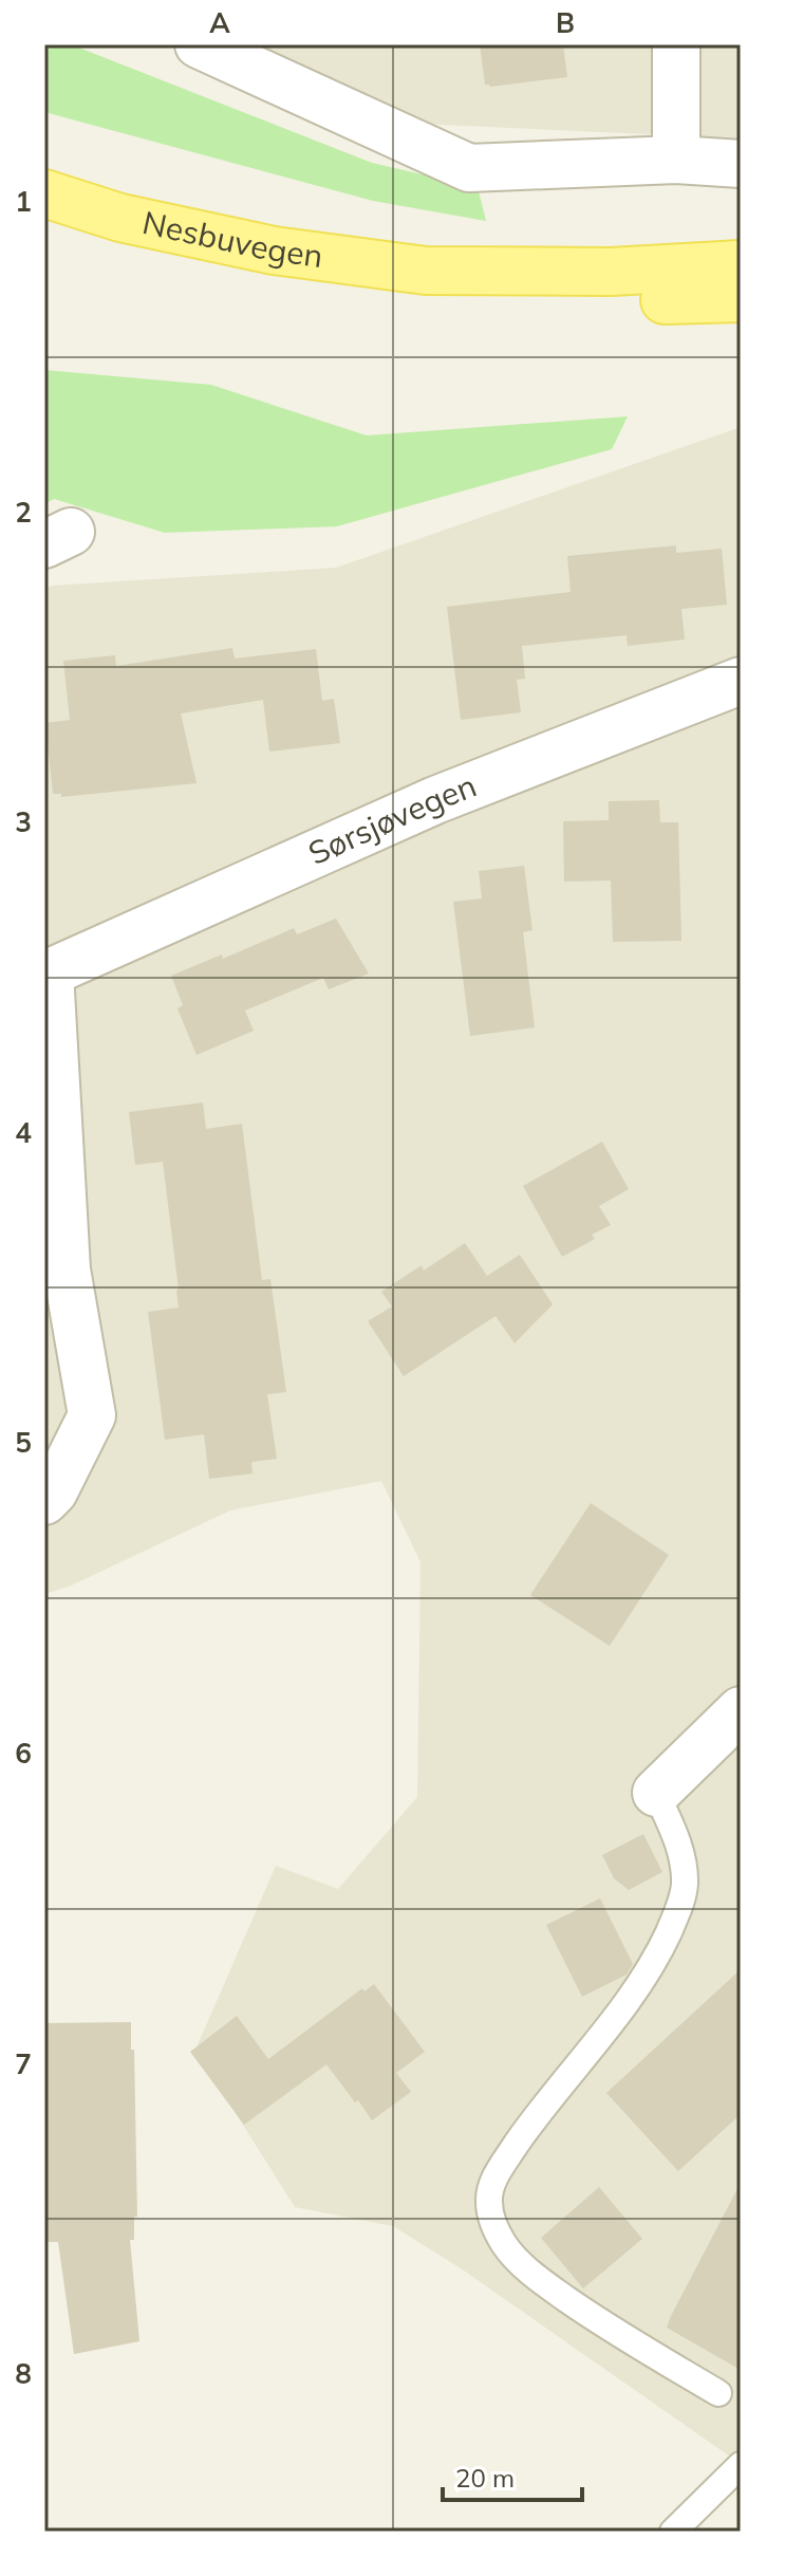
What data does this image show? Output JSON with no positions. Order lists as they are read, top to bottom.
{
  "streets": {
    "main road": ["Nesbuvegen"],
    "street": ["Sørsjøvegen"]
  },
  "scale_bar": "20 m",
  "grid": {
    "columns": ["A", "B"],
    "rows": [
      "1",
      "2",
      "3",
      "4",
      "5",
      "6",
      "7",
      "8"
    ]
  }
}
